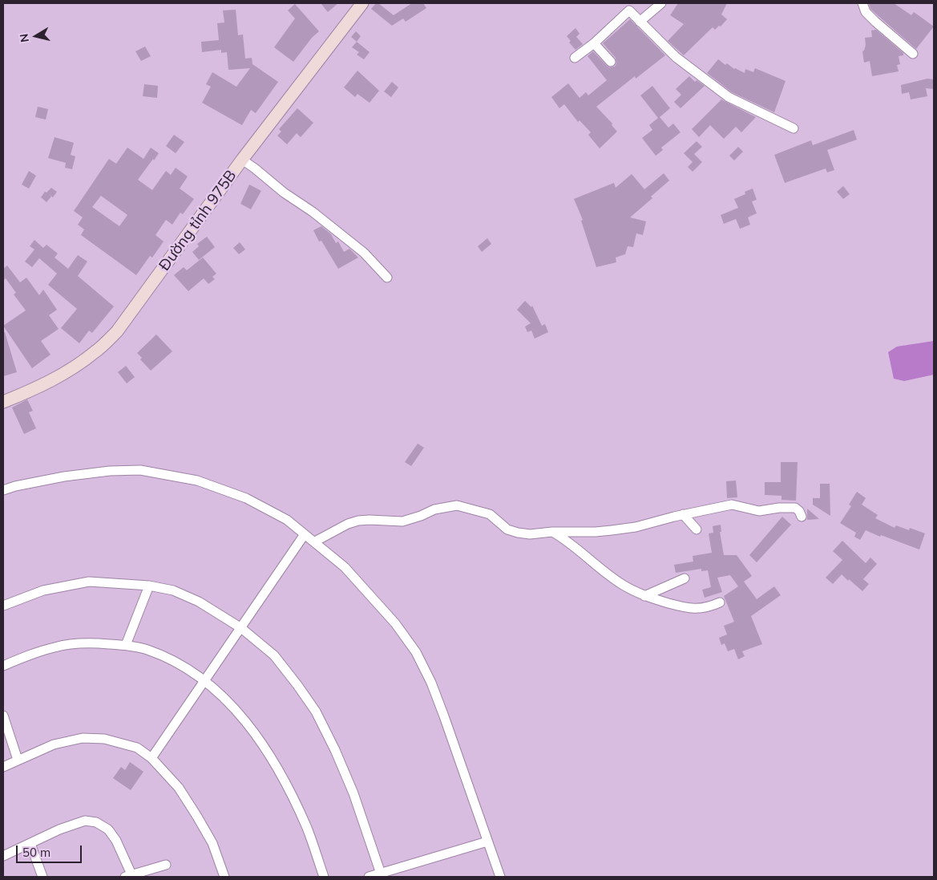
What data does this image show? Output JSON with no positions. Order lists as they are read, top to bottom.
{
  "streets": {
    "main road": ["Đường tỉnh 975B"]
  },
  "scale_bar": "50 m",
  "north": "left"
}
